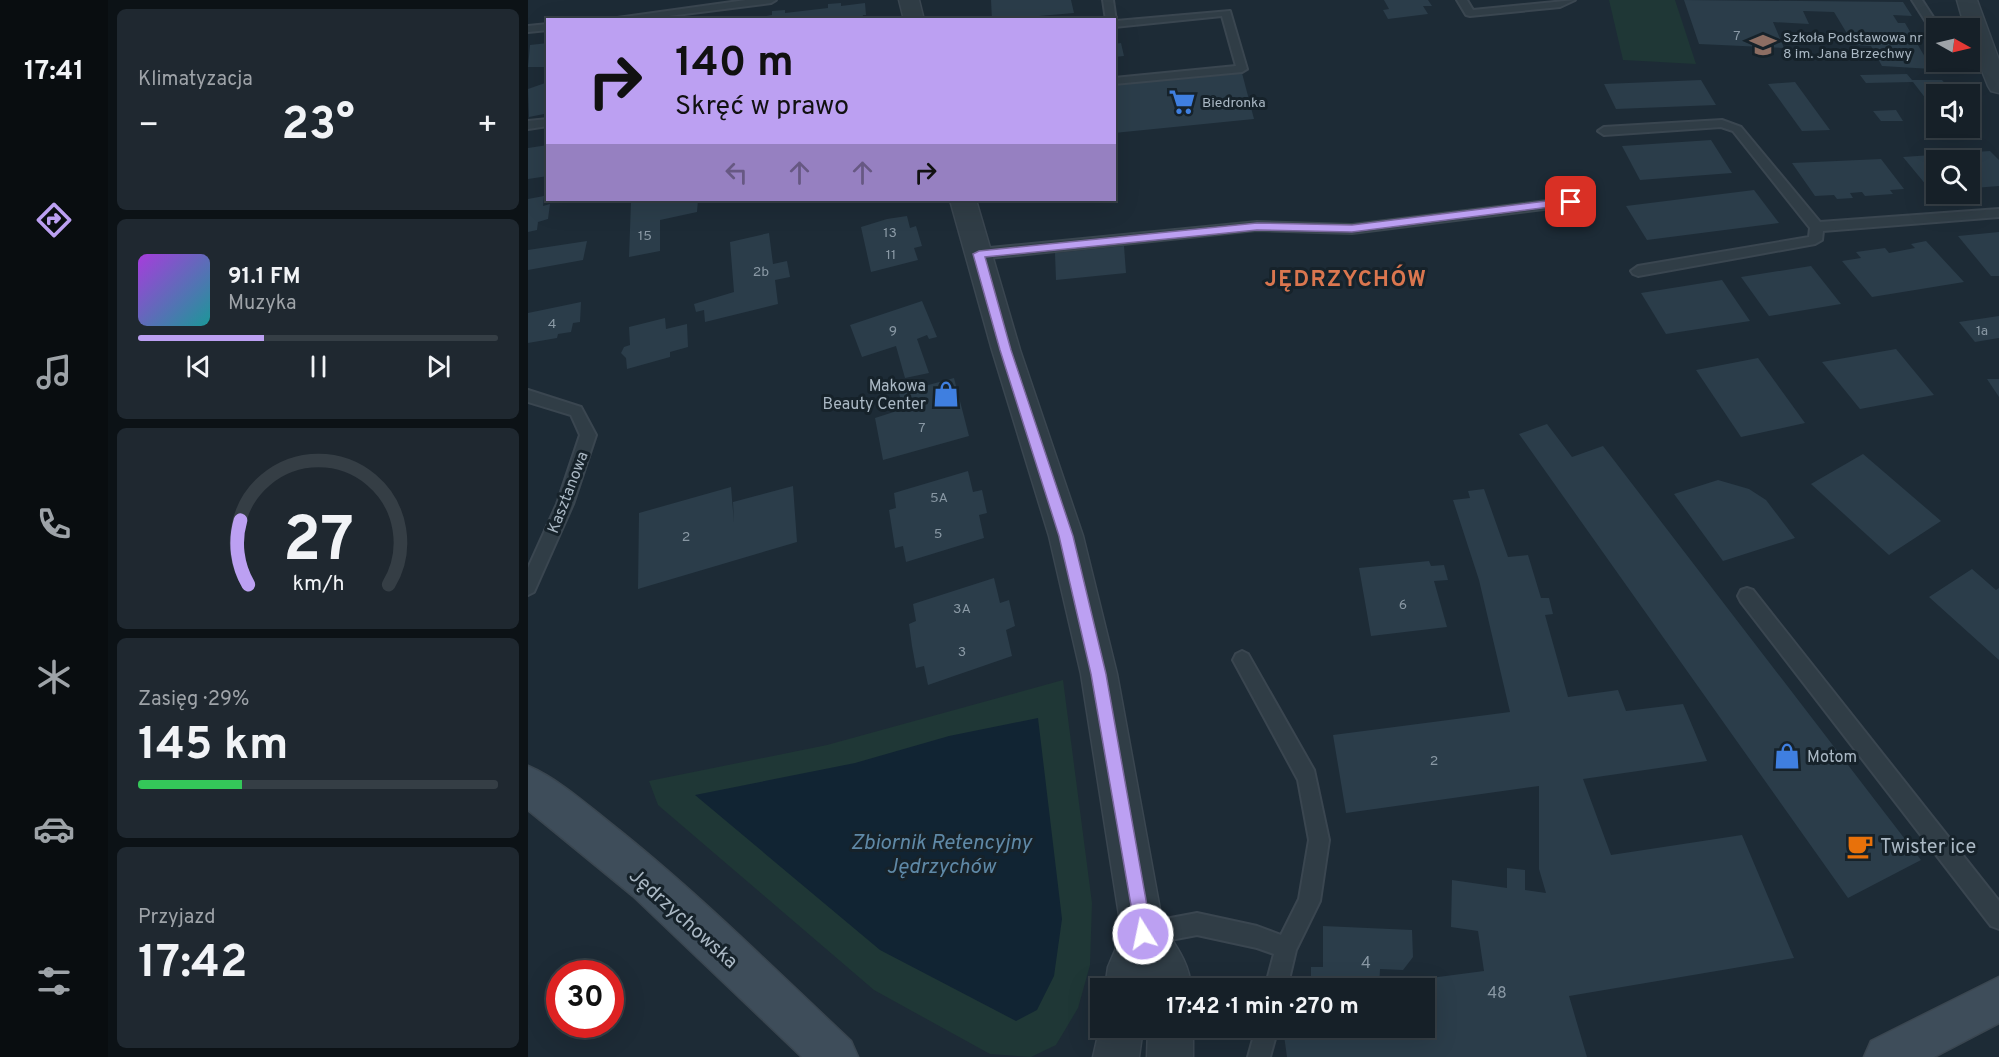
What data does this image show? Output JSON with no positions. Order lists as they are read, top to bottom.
{
  "streets": {
    "main road": ["Jędrzychowska"],
    "lane": ["Kasztanowa"]
  },
  "districts": ["JĘDRZYCHÓW"],
  "water": ["Zbiornik Retencyjny Jędrzychów"],
  "places": {
    "school or university": ["Szkoła Podstawowa nr 8 im. Jana Brzechwy"],
    "supermarket": ["Biedronka"],
    "shop": ["Makowa Beauty Center", "Motom"],
    "cafe": ["Twister ice"]
  },
  "house_numbers": [
    "7",
    "13",
    "15",
    "11",
    "2b",
    "4",
    "9",
    "1a",
    "7",
    "5A",
    "5",
    "2",
    "6",
    "3A",
    "3",
    "2",
    "4",
    "48"
  ],
  "north": "right",
  "page": {
    "tabs": "17:41",
    "tile": [
      "Klimatyzacja",
      ["Zasięg · 29%", "145 km"],
      ["Przyjazd", "17:42"]
    ],
    "turn": ["140 m", "Skręć w prawo"],
    "heat": ["−", "23°", "+"],
    "song": ["91.1 FM", "Muzyka"],
    "limit": "30",
    "trip": "17:42 · 1 min · 270 m",
    "gauge": ["27", "km/h"]
  }
}
